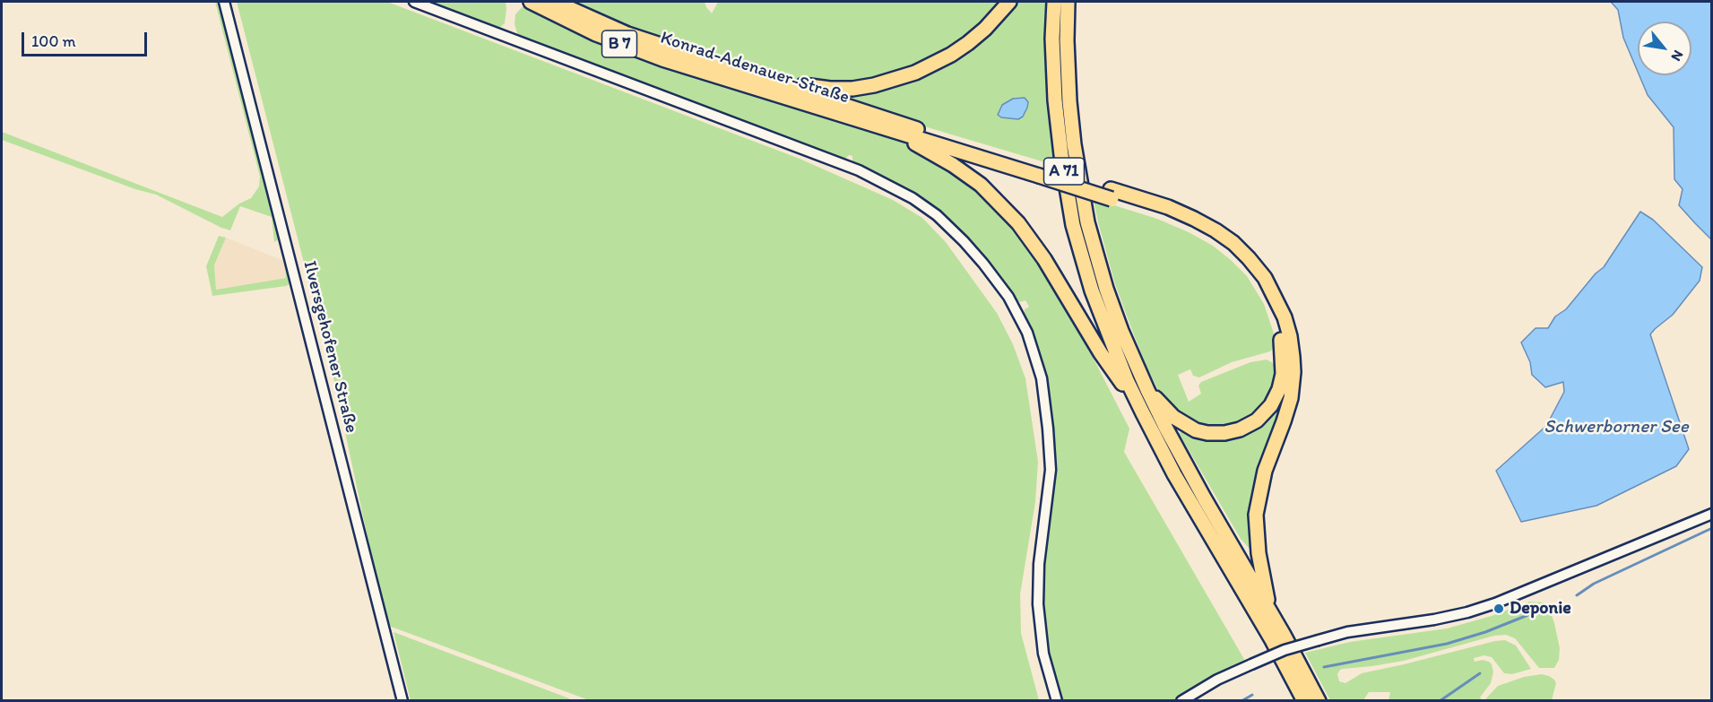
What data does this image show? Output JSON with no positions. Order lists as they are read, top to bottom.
{
  "streets": {
    "highway": ["B 7", "Konrad-Adenauer-Straße", "A 71"],
    "street": ["Ilversgehofener Straße"]
  },
  "water": ["Schwerborner See"],
  "places": ["Deponie"],
  "scale_bar": "100 m",
  "north": "bottom right"
}
